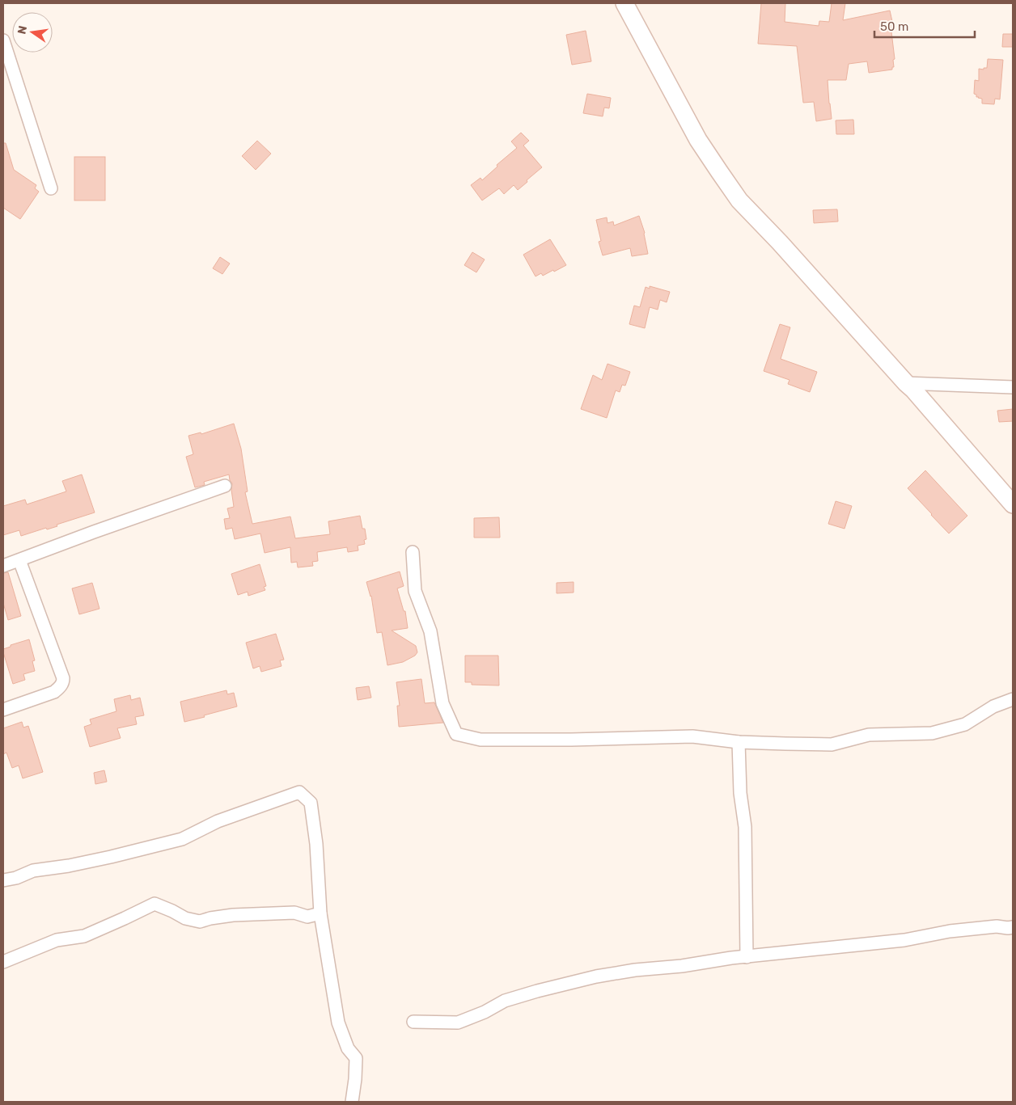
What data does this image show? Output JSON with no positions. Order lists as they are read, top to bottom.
{
  "scale_bar": "50 m",
  "north": "left"
}
